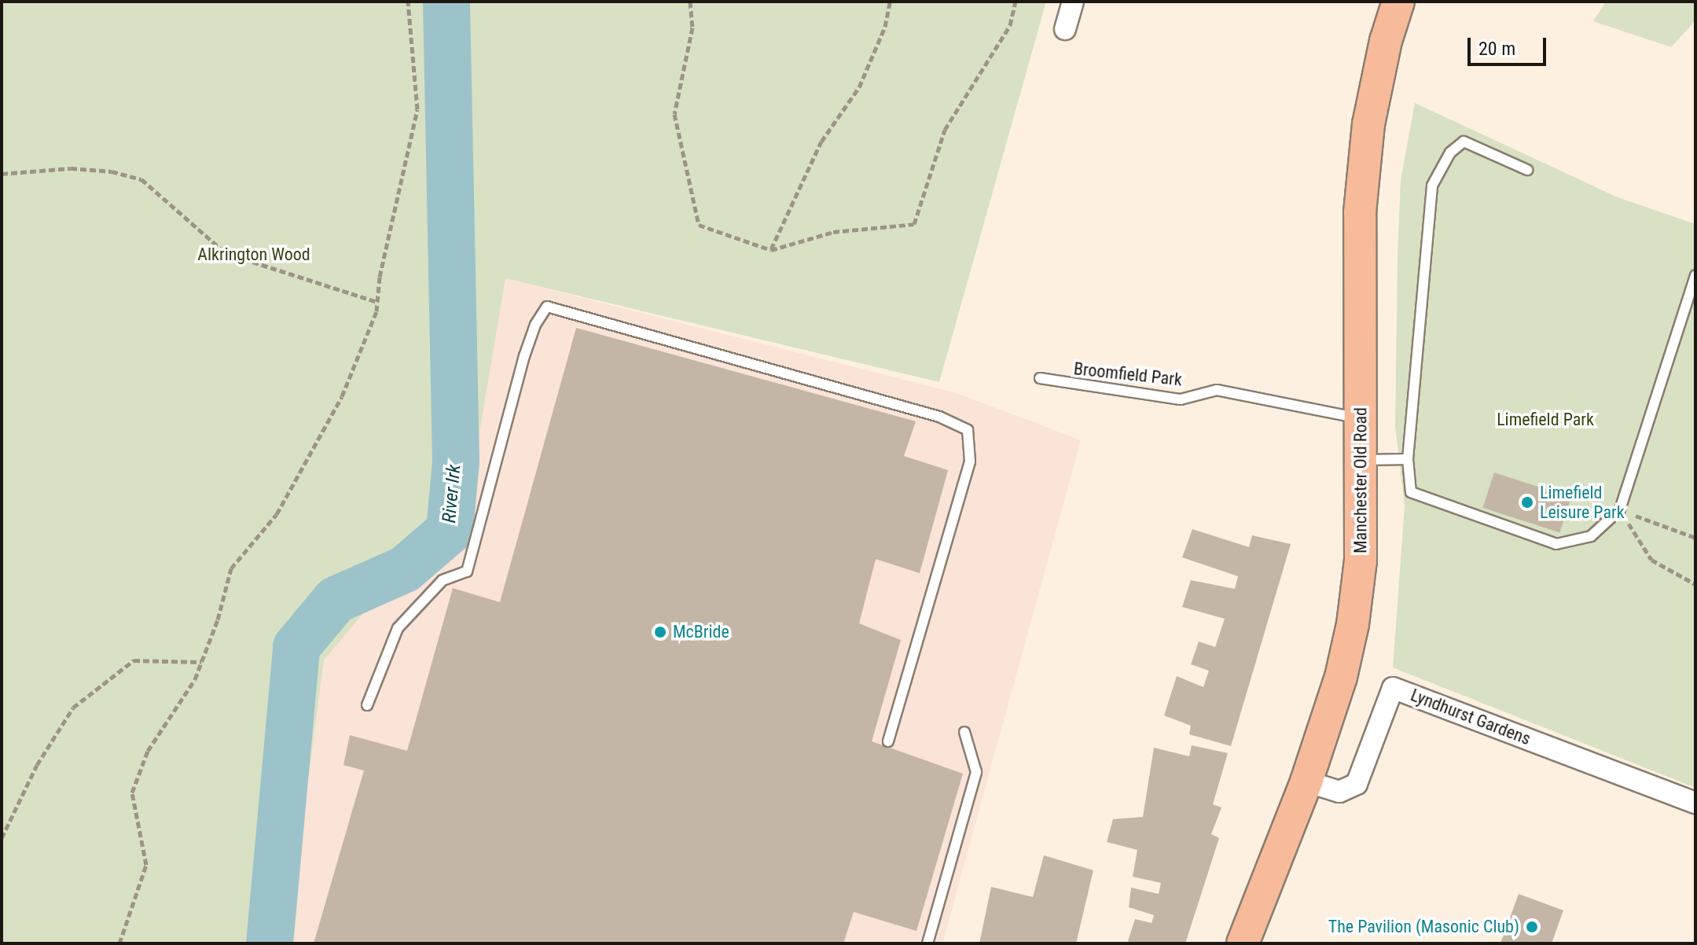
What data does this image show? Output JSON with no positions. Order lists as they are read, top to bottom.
{
  "streets": {
    "main road": ["Manchester Old Road"],
    "street": ["Lyndhurst Gardens"],
    "lane": ["Broomfield Park"]
  },
  "crossings": [
    ["Broomfield Park", "Manchester Old Road"],
    ["Manchester Old Road", "Lyndhurst Gardens"]
  ],
  "water": ["River Irk"],
  "parks": ["Alkrington Wood", "Limefield Park"],
  "places": ["Limefield Leisure Park", "McBride", "The Pavilion (Masonic Club)"],
  "scale_bar": "20 m"
}
